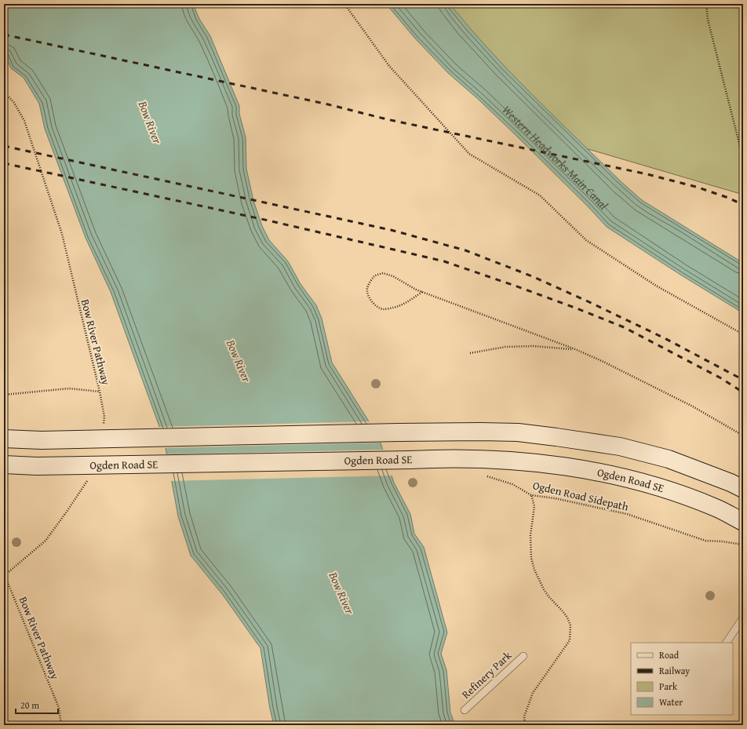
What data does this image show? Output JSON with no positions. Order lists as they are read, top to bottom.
{
  "streets": {
    "street": ["Ogden Road SE"],
    "lane": ["Refinery Park"],
    "path": ["Bow River Pathway", "Ogden Road Sidepath"]
  },
  "water": ["Bow River", "Western Headworks Main Canal"],
  "legend": [
    "Road",
    "Railway",
    "Park",
    "Water"
  ],
  "scale_bar": "20 m"
}
